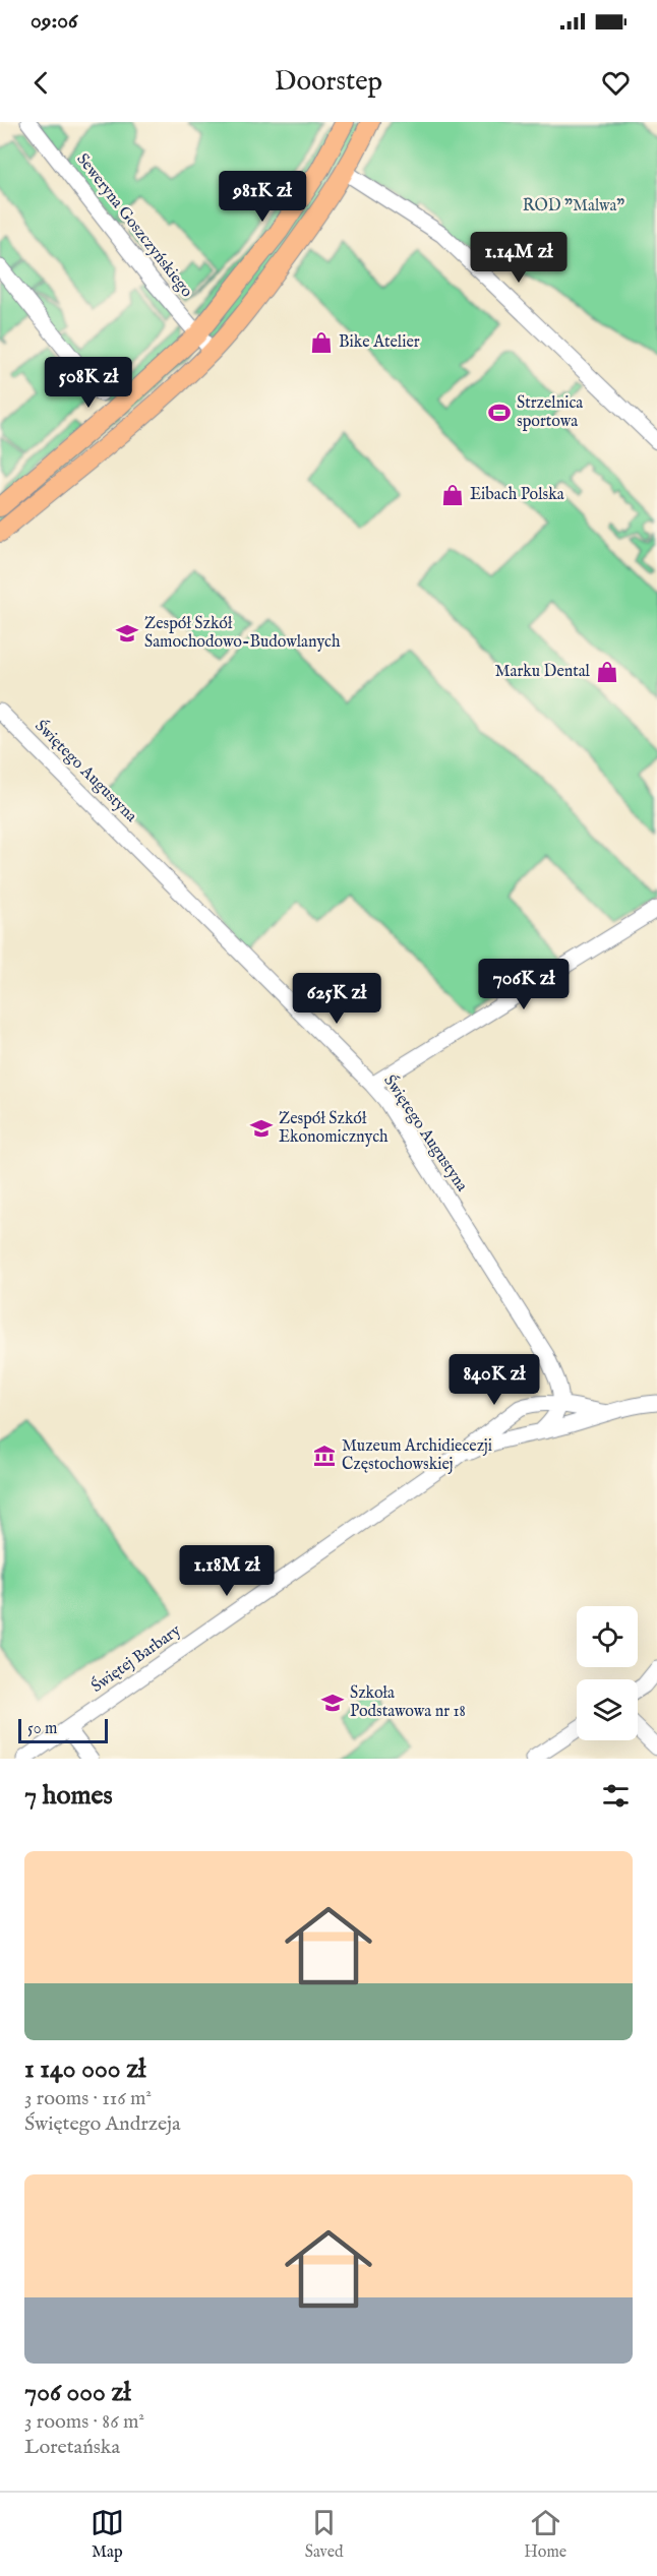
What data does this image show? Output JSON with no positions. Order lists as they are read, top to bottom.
{
  "streets": {
    "street": ["Seweryna Goszczyńskiego", "Świętego Augustyna", "Świętej Barbary"]
  },
  "crossings": [
    ["Świętego Augustyna", "Świętej Barbary"]
  ],
  "parks": ["ROD \"Malwa\""],
  "places": {
    "shop": ["Bike Atelier", "Eibach Polska", "Marku Dental"],
    "sports": ["Strzelnica sportowa"],
    "school or university": ["Zespół Szkół Samochodowo-Budowlanych", "Zespół Szkół Ekonomicznych", "Szkoła Podstawowa nr 18"],
    "museum": ["Muzeum Archidiecezji Częstochowskiej"]
  },
  "scale_bar": "50 m",
  "page": {
    "status": "09:06",
    "header": "Doorstep",
    "price": [
      "981K zł",
      "1.14M zł",
      "508K zł",
      "706K zł",
      "625K zł",
      "840K zł",
      "1.18M zł"
    ],
    "scale": "50 m",
    "heading": "7 homes",
    "list": [
      {
        "name": "1 140 000 zł",
        "note": "3 rooms · 116 m² · Świętego Andrzeja"
      },
      {
        "name": "706 000 zł",
        "note": "3 rooms · 86 m² · Loretańska"
      }
    ],
    "tabs": ["Map", "Saved", "Home"]
  }
}
